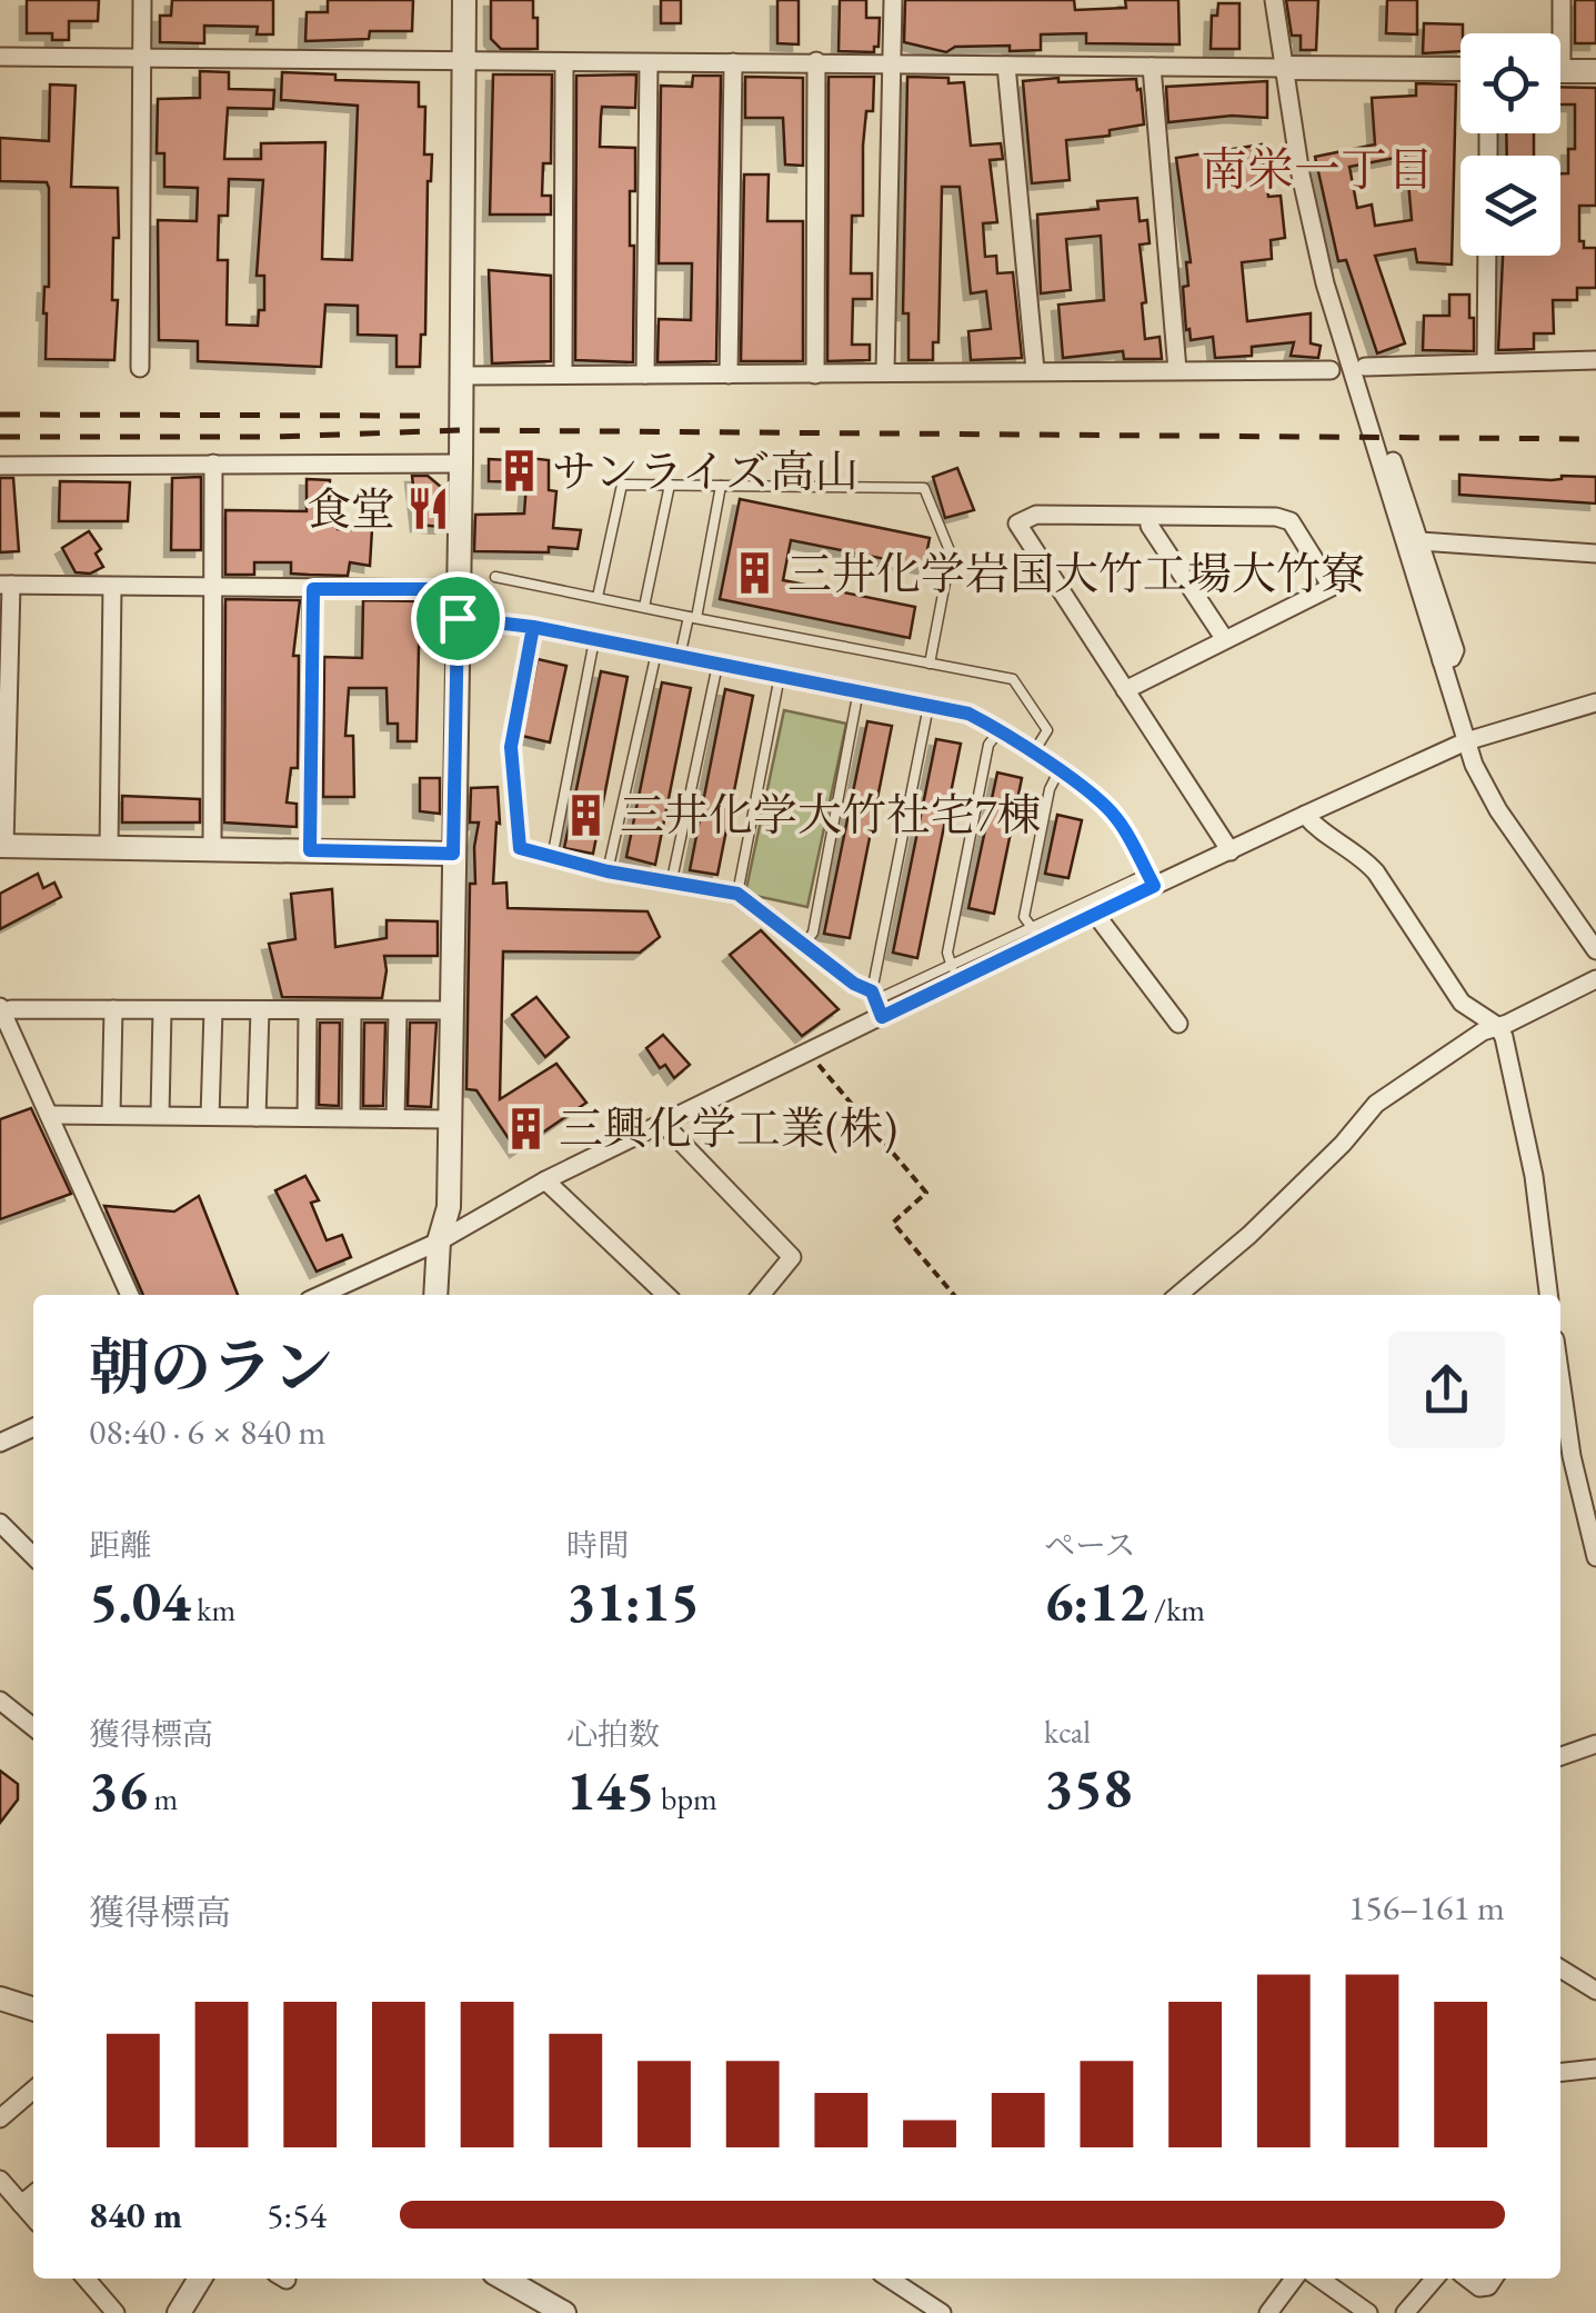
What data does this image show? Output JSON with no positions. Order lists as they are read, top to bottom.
{
  "districts": ["南栄一丁目"],
  "places": {
    "building": [
      "サンライズ高山",
      "三井化学岩国大竹工場大竹寮",
      "三井化学大竹社宅7棟",
      "三興化学工業(株)"
    ],
    "restaurant": ["食堂"]
  },
  "page": {
    "heading": ["朝のラン", "08:40 · 6 × 840 m"],
    "stats": [
      ["距離", "5.04 km"],
      ["時間", "31:15"],
      ["ペース", "6:12 /km"],
      ["獲得標高", "36 m"],
      ["心拍数", "145 bpm"],
      ["kcal", "358"]
    ],
    "chart": ["獲得標高", "156–161 m"],
    "list": [
      {
        "name": "840 m",
        "note": "5:54"
      }
    ]
  }
}
